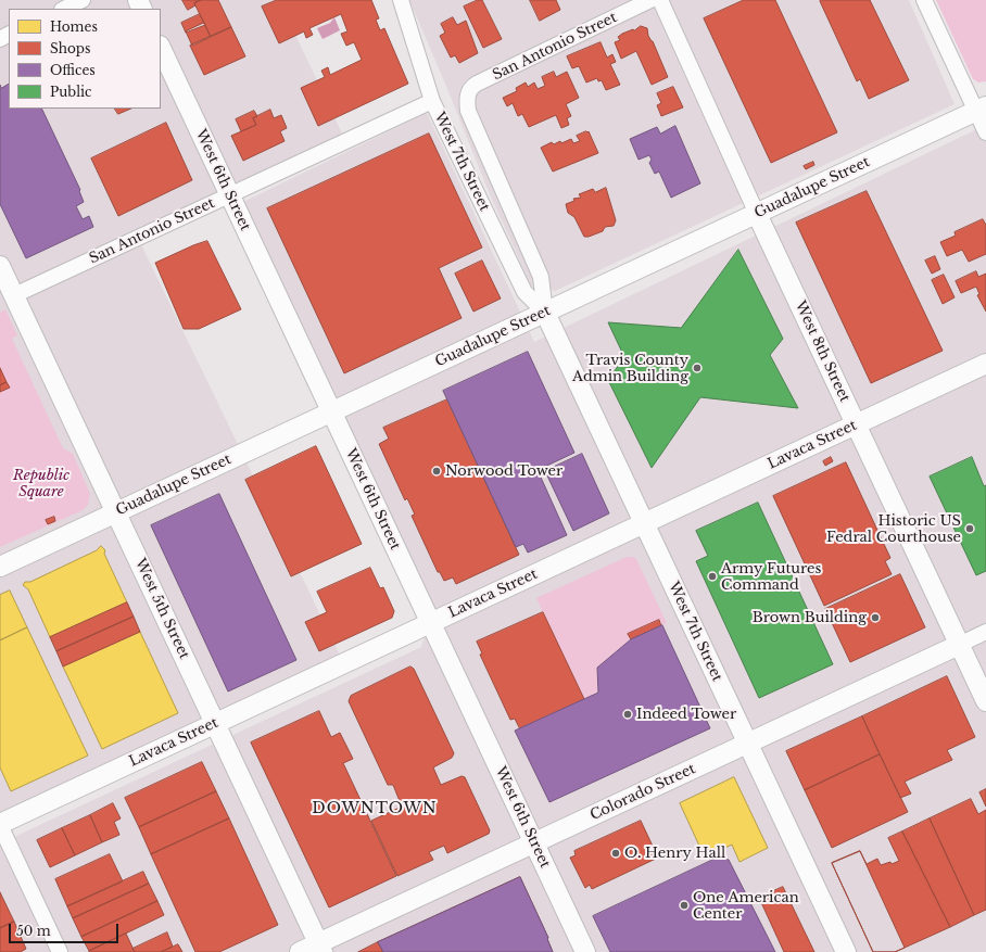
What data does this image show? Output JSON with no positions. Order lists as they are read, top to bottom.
{
  "streets": {
    "main road": [
      "West 7th Street",
      "West 6th Street",
      "Guadalupe Street",
      "West 8th Street",
      "Lavaca Street",
      "West 5th Street",
      "Colorado Street"
    ],
    "street": ["San Antonio Street"]
  },
  "crossings": [
    ["San Antonio Street", "West 7th Street"],
    ["San Antonio Street", "West 6th Street"],
    ["San Antonio Street", "West 5th Street"],
    ["West 7th Street", "Guadalupe Street"],
    ["West 7th Street", "Lavaca Street"],
    ["West 7th Street", "Colorado Street"],
    ["West 6th Street", "Guadalupe Street"],
    ["West 6th Street", "Lavaca Street"],
    ["West 6th Street", "Colorado Street"],
    ["Guadalupe Street", "West 8th Street"],
    ["Guadalupe Street", "West 5th Street"],
    ["West 8th Street", "Lavaca Street"],
    ["West 8th Street", "Colorado Street"],
    ["Lavaca Street", "West 5th Street"],
    ["West 5th Street", "Colorado Street"]
  ],
  "districts": ["DOWNTOWN"],
  "parks": ["Republic Square"],
  "places": [
    "Travis County Admin Building",
    "Norwood Tower",
    "Historic US Fedral Courthouse",
    "Army Futures Command",
    "Brown Building",
    "Indeed Tower",
    "O. Henry Hall",
    "One American Center"
  ],
  "legend": [
    "Homes",
    "Shops",
    "Offices",
    "Public"
  ],
  "scale_bar": "50 m"
}
